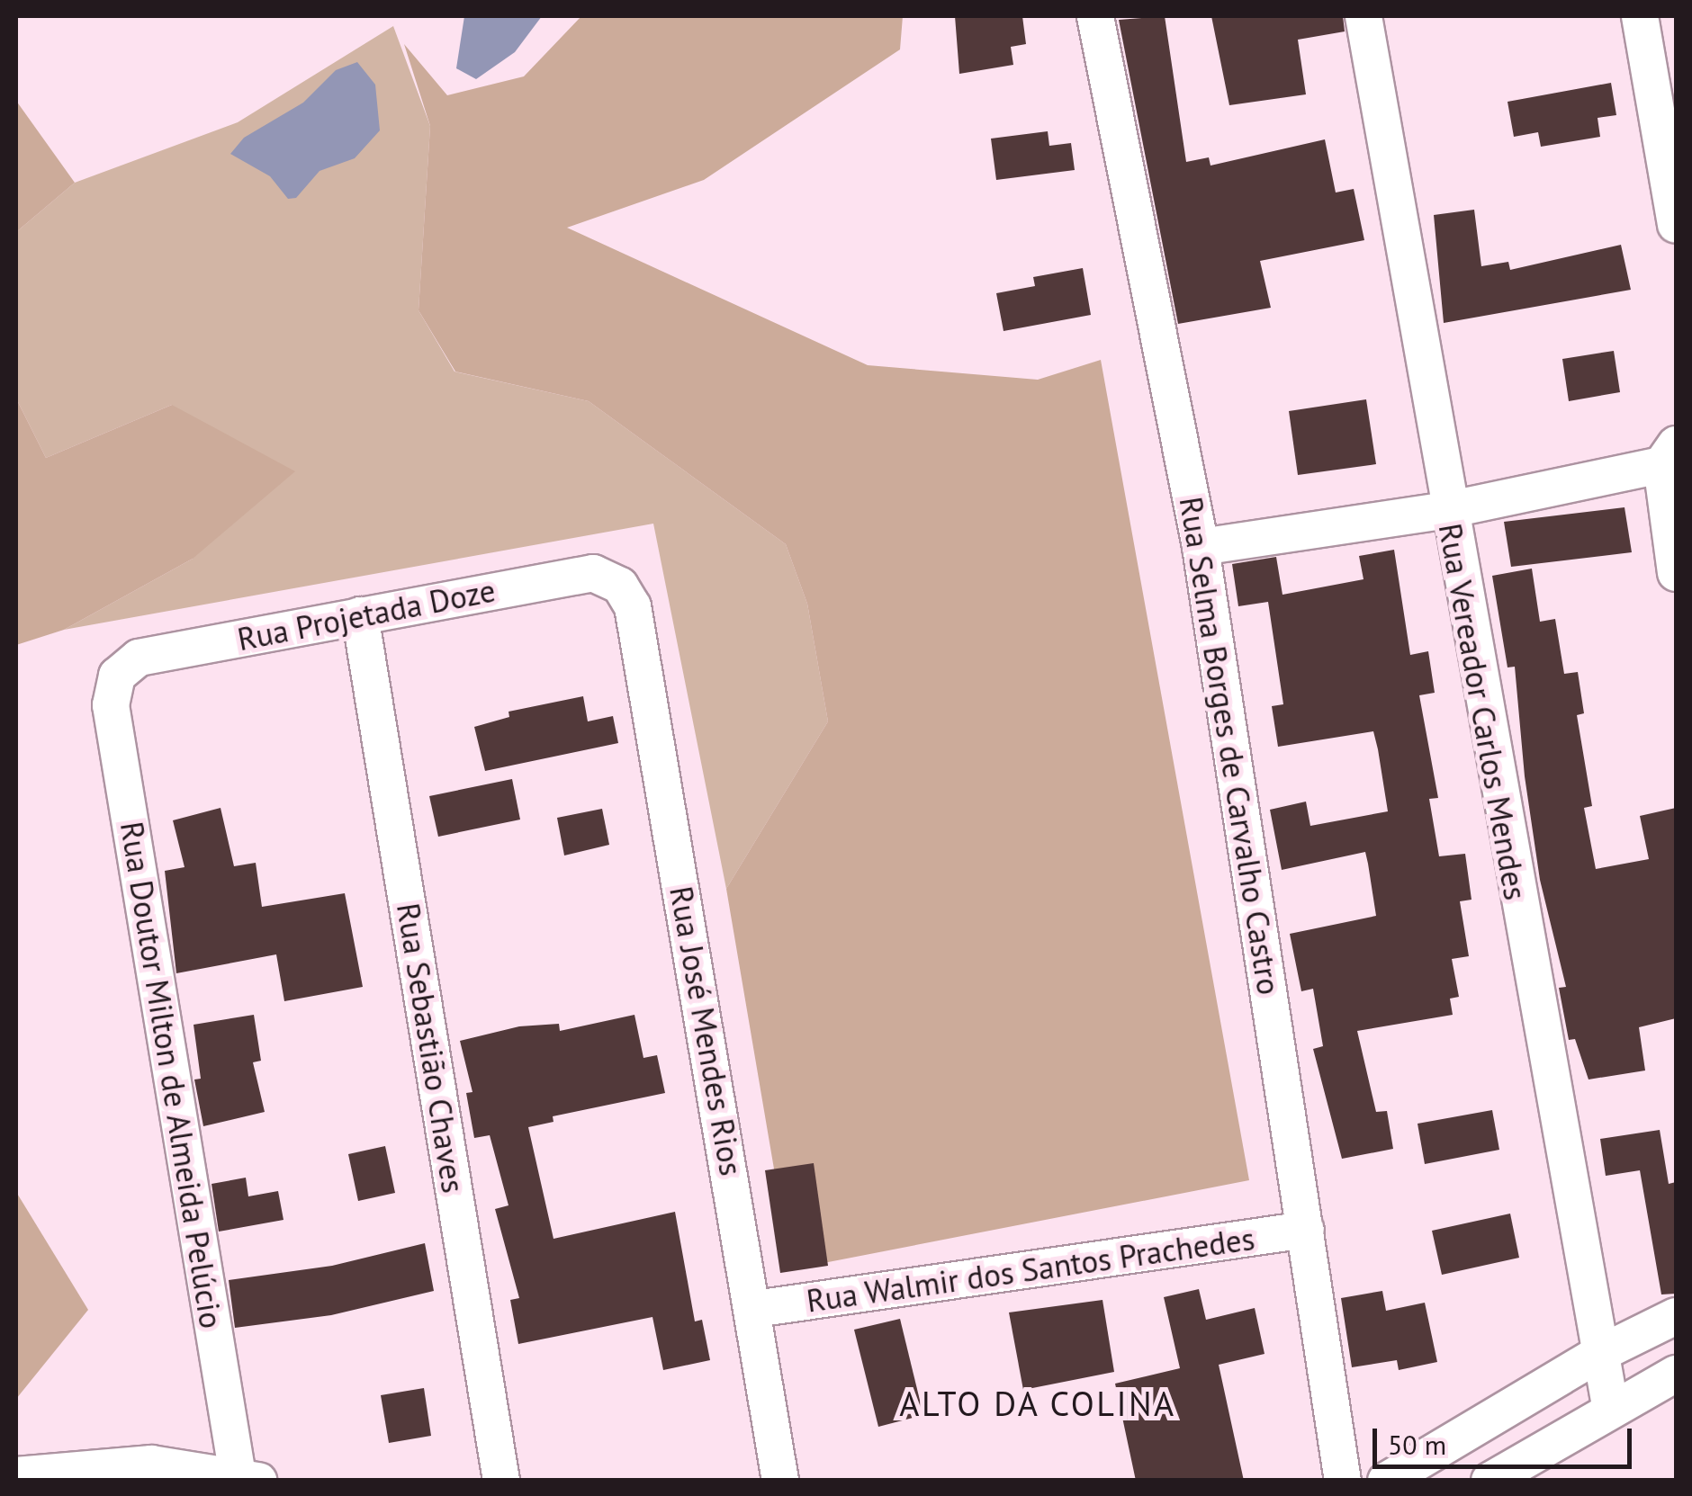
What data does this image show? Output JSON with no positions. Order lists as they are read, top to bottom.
{
  "streets": {
    "street": [
      "Rua Projetada Doze",
      "Rua Vereador Carlos Mendes",
      "Rua Selma Borges de Carvalho Castro",
      "Rua José Mendes Rios",
      "Rua Sebastião Chaves",
      "Rua Doutor Milton de Almeida Pelúcio",
      "Rua Walmir dos Santos Prachedes"
    ]
  },
  "crossings": [
    ["Rua Projetada Doze", "Rua José Mendes Rios"],
    ["Rua Projetada Doze", "Rua Sebastião Chaves"],
    ["Rua Projetada Doze", "Rua Doutor Milton de Almeida Pelúcio"],
    ["Rua Selma Borges de Carvalho Castro", "Rua Walmir dos Santos Prachedes"],
    ["Rua José Mendes Rios", "Rua Walmir dos Santos Prachedes"]
  ],
  "districts": ["ALTO DA COLINA"],
  "scale_bar": "50 m"
}
